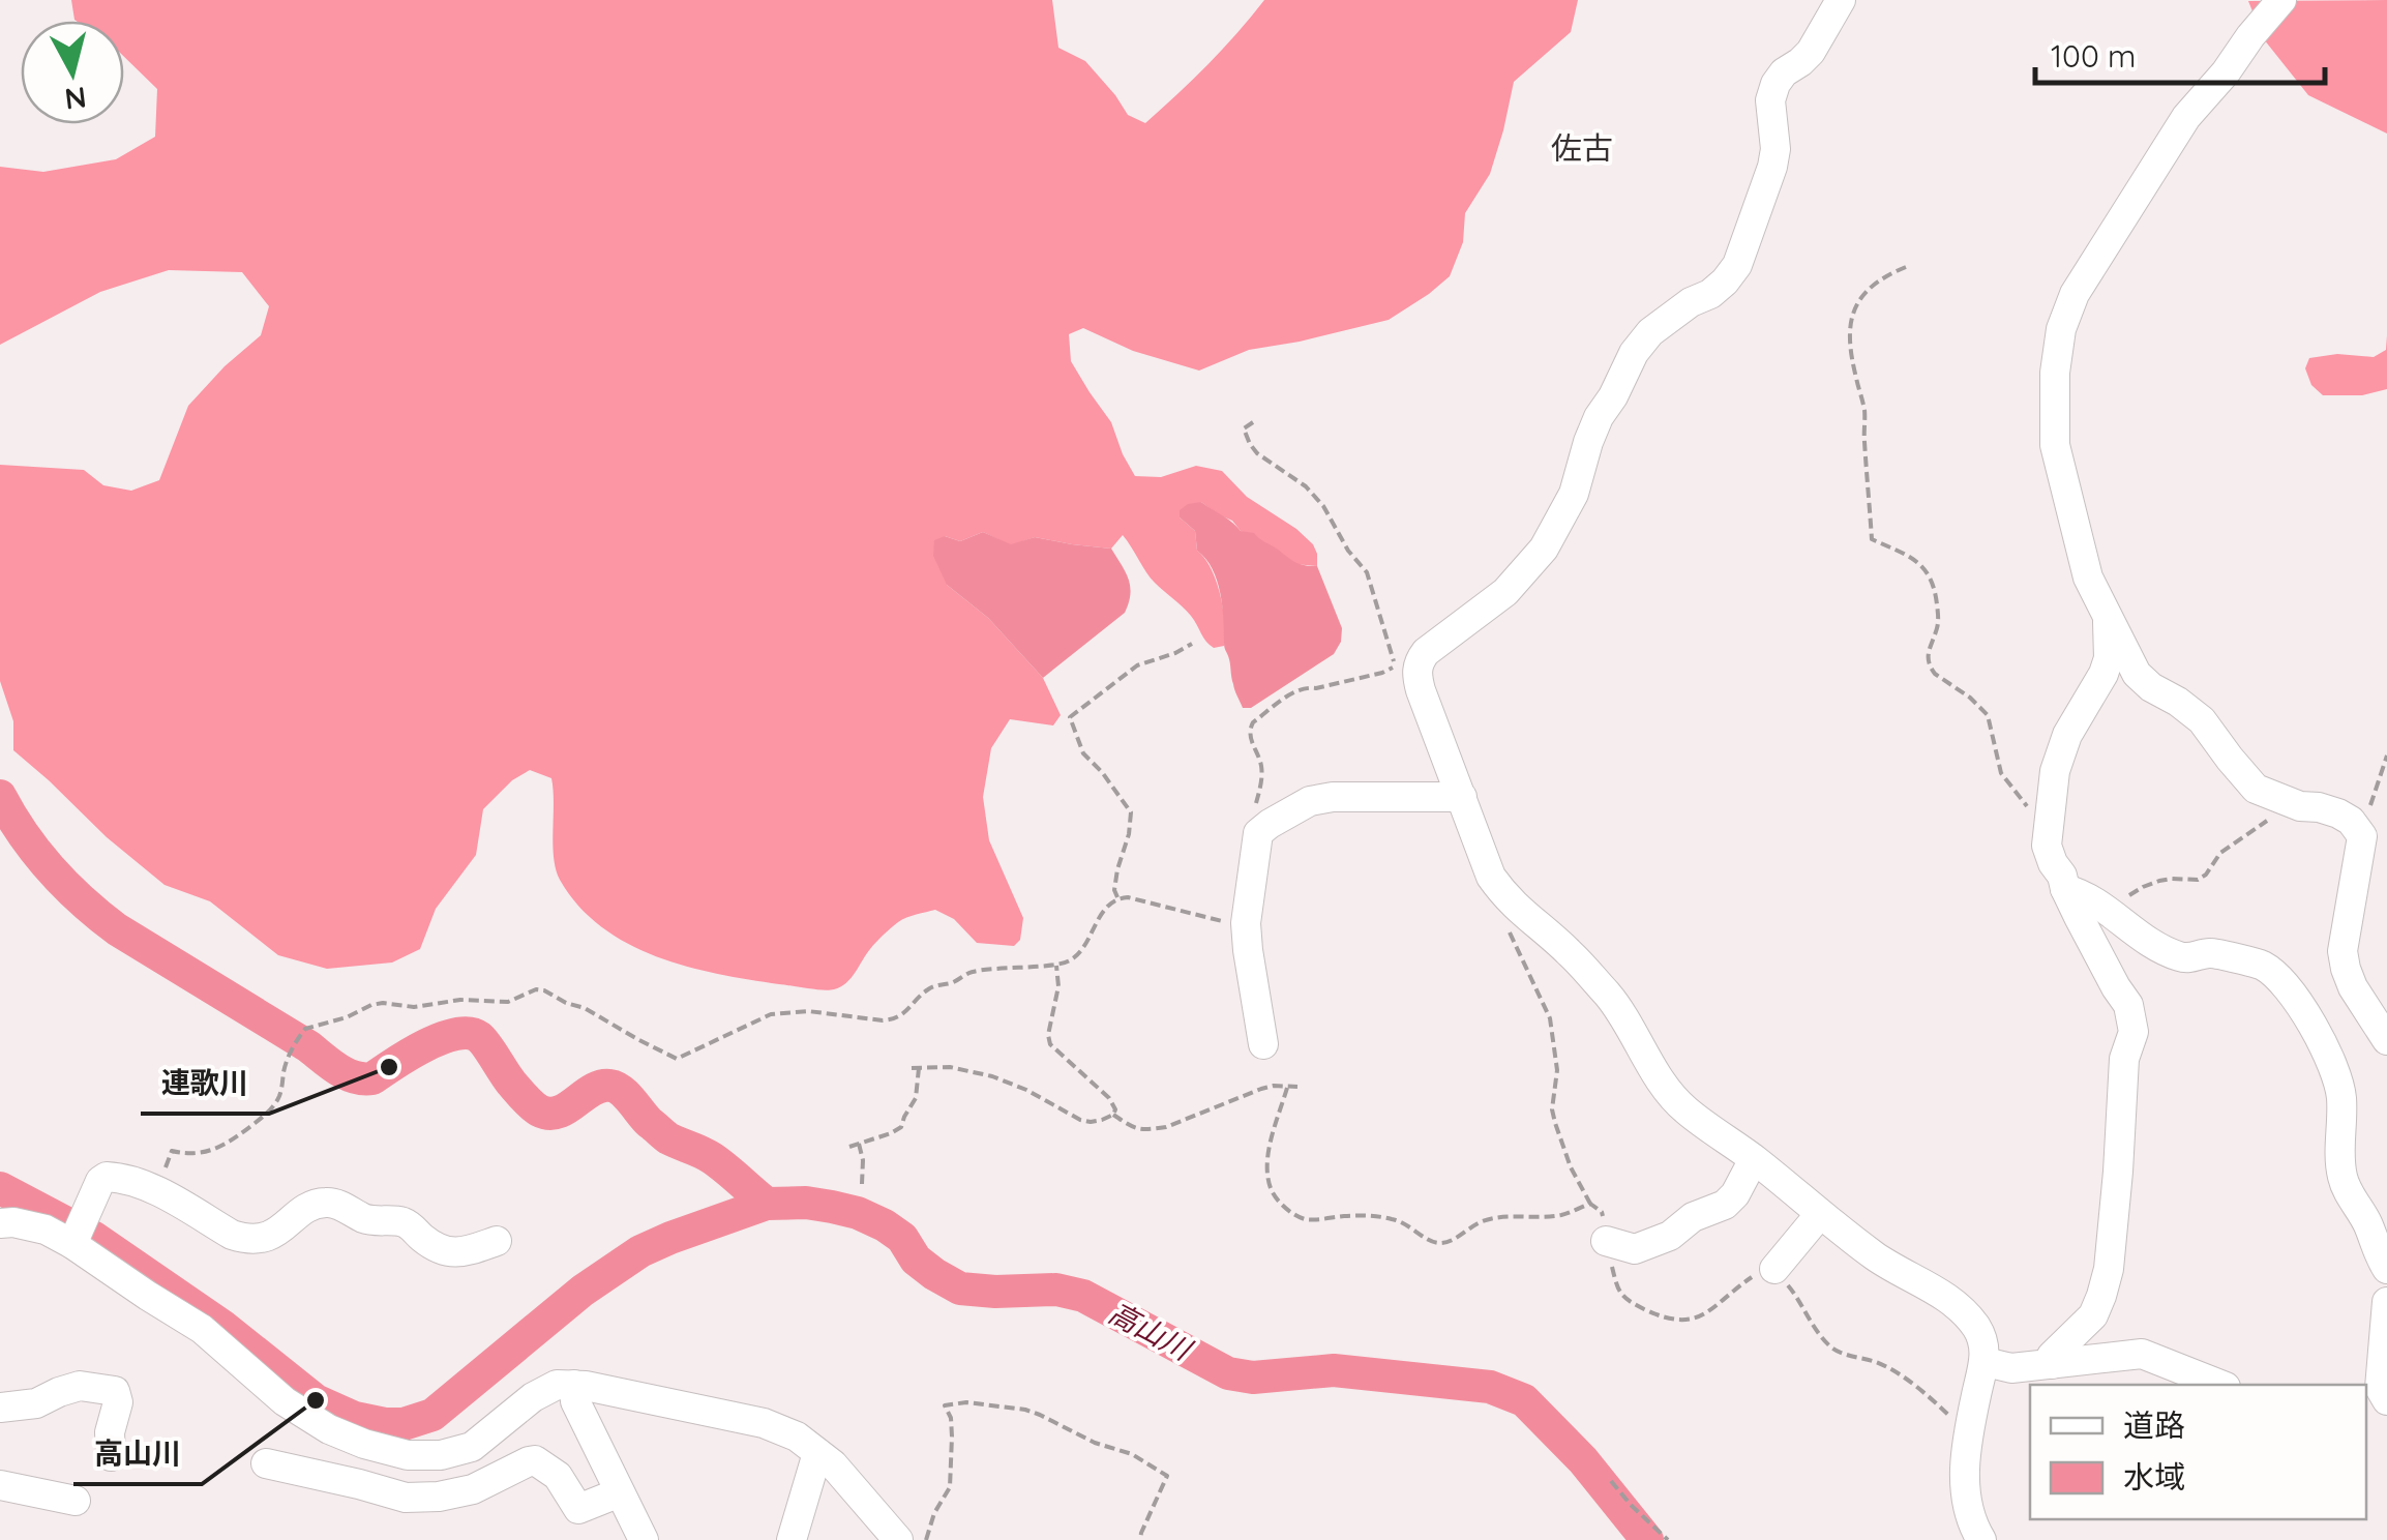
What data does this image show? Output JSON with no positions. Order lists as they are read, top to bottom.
{
  "districts": ["佐古"],
  "water": ["高山川"],
  "places": ["連歌川", "高山川"],
  "legend": ["道路", "水域"],
  "scale_bar": "100 m",
  "north": "bottom"
}
